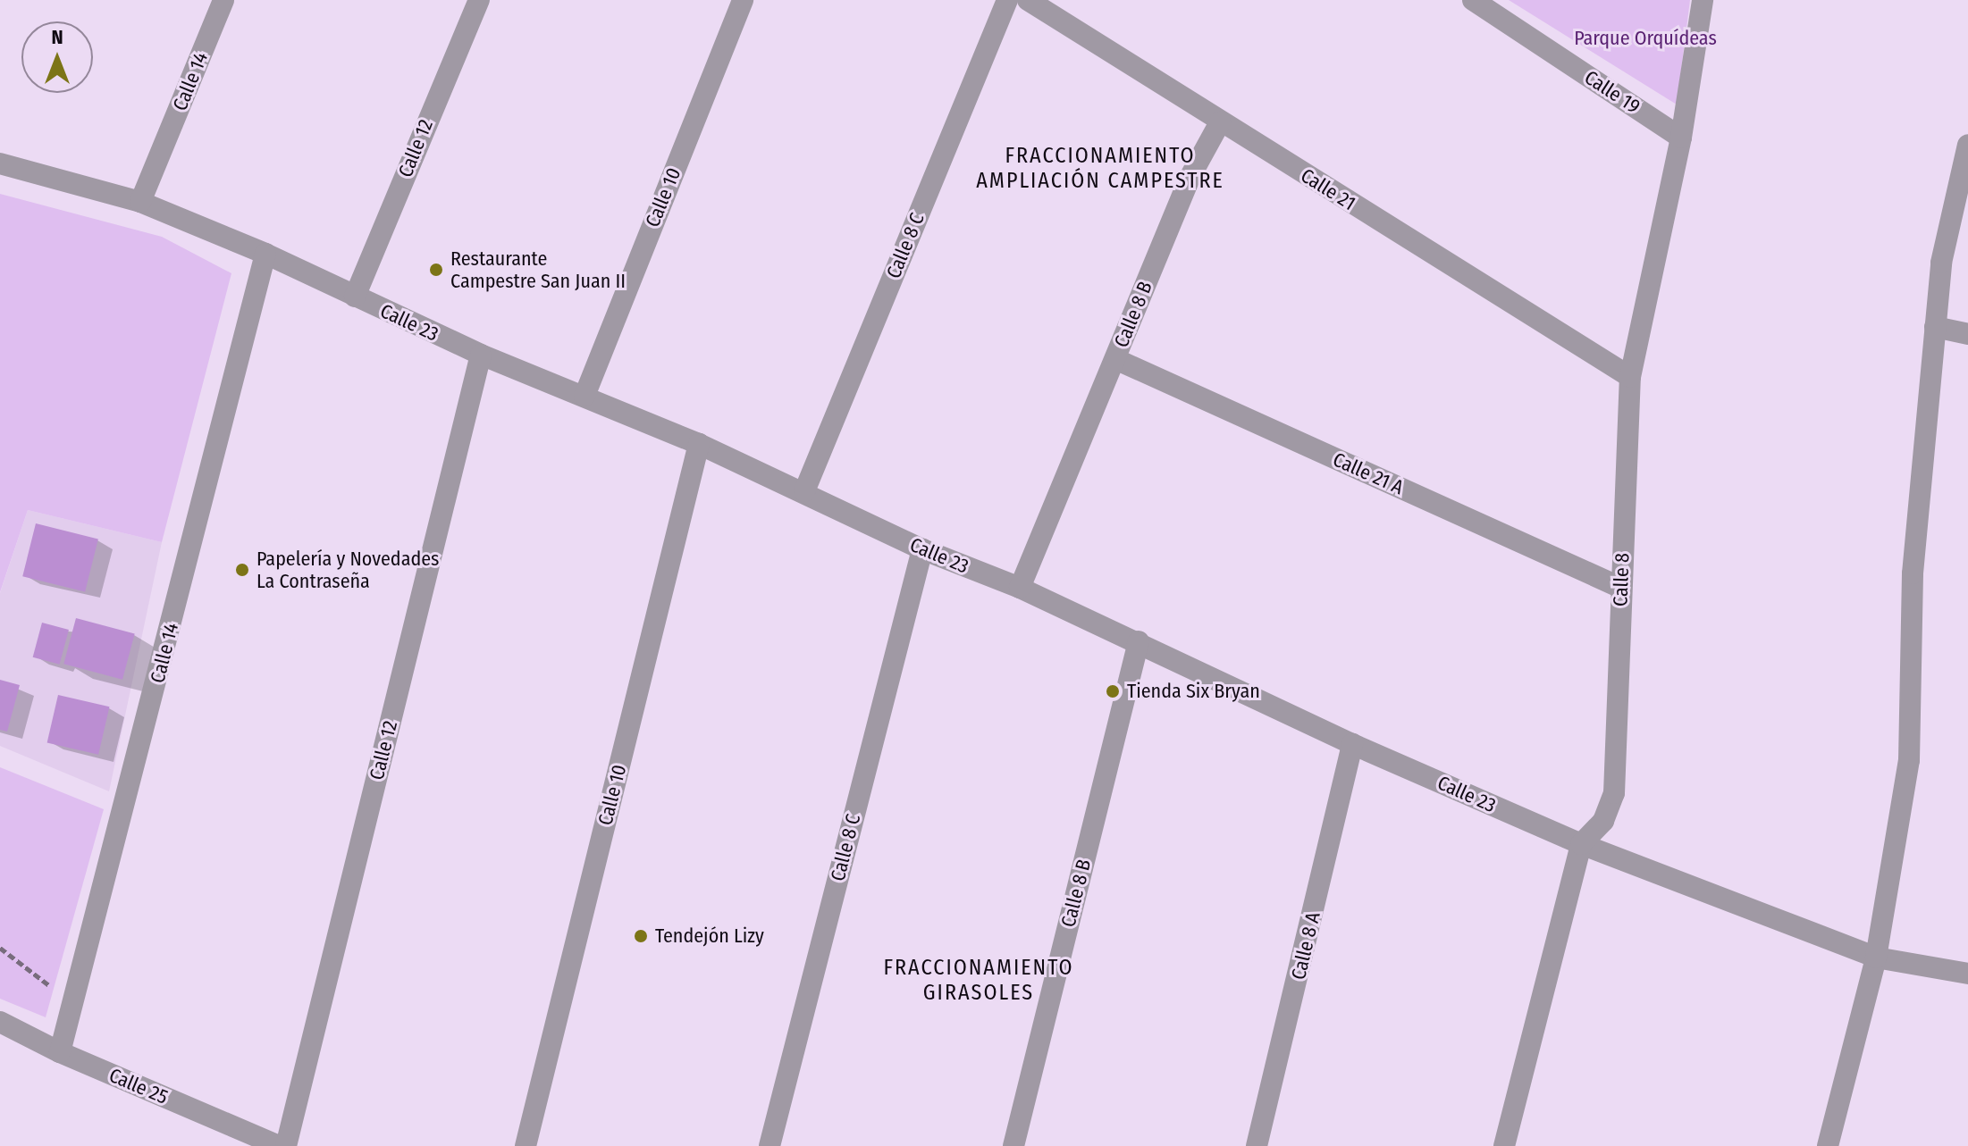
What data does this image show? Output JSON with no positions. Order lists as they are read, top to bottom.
{
  "streets": {
    "street": [
      "Calle 14",
      "Calle 19",
      "Calle 12",
      "Calle 21",
      "Calle 10",
      "Calle 8 C",
      "Calle 8 B",
      "Calle 23",
      "Calle 21 A",
      "Calle 8",
      "Calle 8 A",
      "Calle 25"
    ]
  },
  "crossings": [
    ["Calle 14", "Calle 23"],
    ["Calle 14", "Calle 25"],
    ["Calle 19", "Calle 8"],
    ["Calle 12", "Calle 23"],
    ["Calle 21", "Calle 8 B"],
    ["Calle 21", "Calle 8"],
    ["Calle 10", "Calle 23"],
    ["Calle 8 C", "Calle 23"],
    ["Calle 8 B", "Calle 23"],
    ["Calle 8 B", "Calle 21 A"],
    ["Calle 23", "Calle 8"],
    ["Calle 23", "Calle 8 A"],
    ["Calle 21 A", "Calle 8"]
  ],
  "districts": ["FRACCIONAMIENTO AMPLIACIÓN CAMPESTRE", "FRACCIONAMIENTO GIRASOLES"],
  "parks": ["Parque Orquídeas"],
  "places": [
    "Restaurante Campestre San Juan II",
    "Papelería y Novedades La Contraseña",
    "Tienda Six Bryan",
    "Tendejón Lizy"
  ],
  "north": "top"
}
